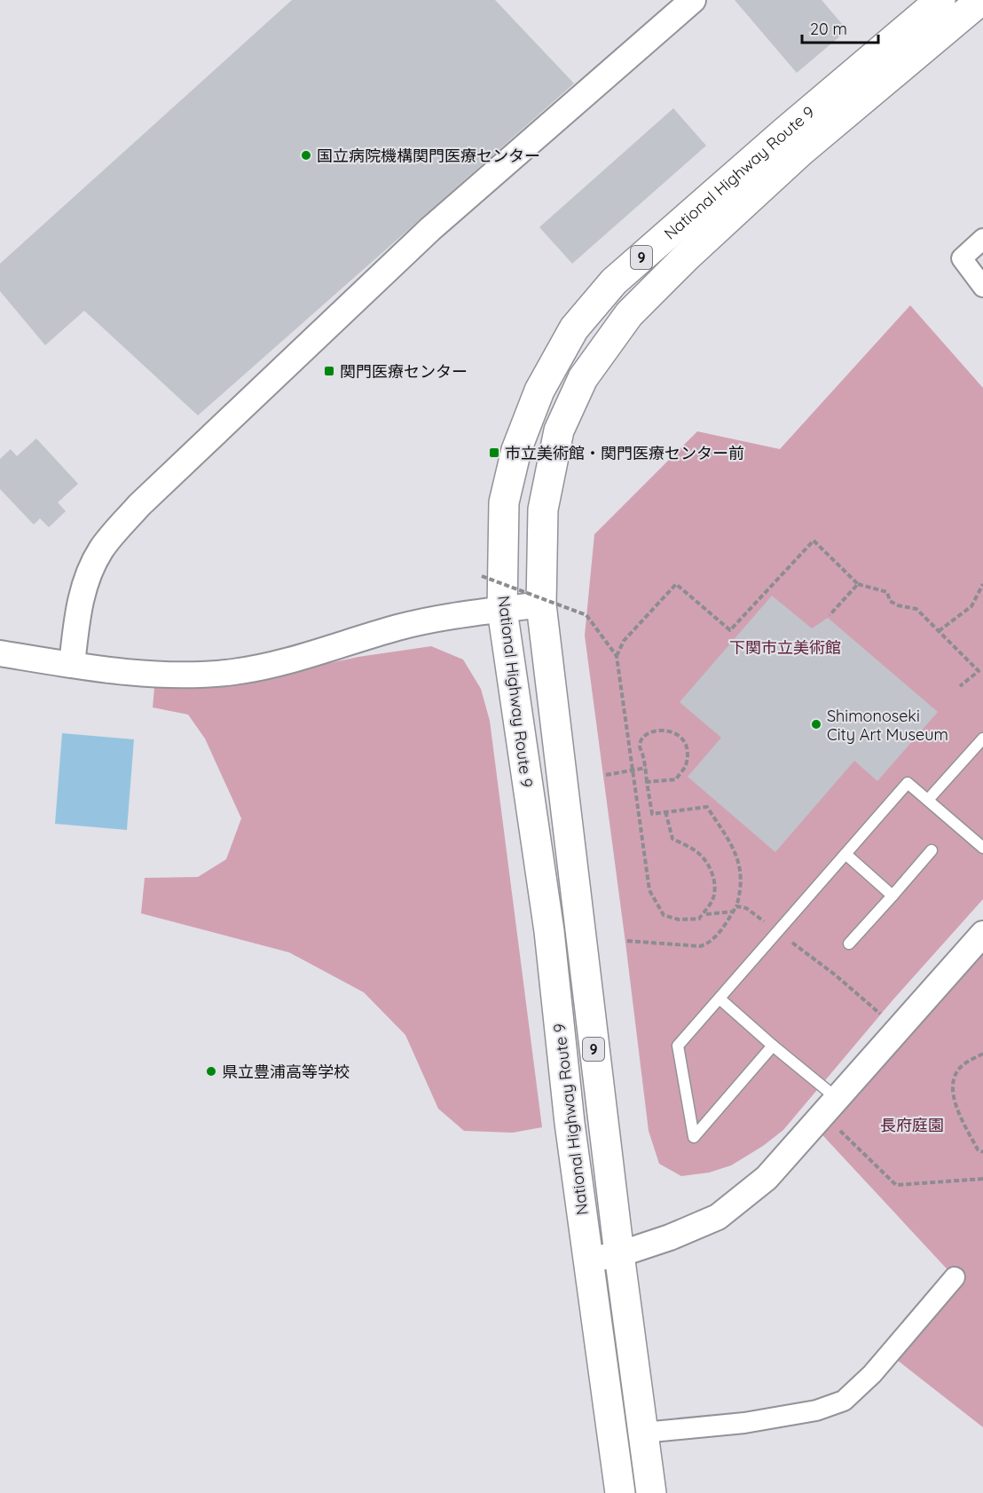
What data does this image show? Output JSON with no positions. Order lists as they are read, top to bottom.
{
  "streets": {
    "highway": ["National Highway Route 9", "9"]
  },
  "parks": ["下関市立美術館", "長府庭園"],
  "places": {
    "other": ["国立病院機構関門医療センター", "Shimonoseki City Art Museum", "県立豊浦高等学校"],
    "transit": ["関門医療センター", "市立美術館・関門医療センター前"]
  },
  "scale_bar": "20 m"
}
